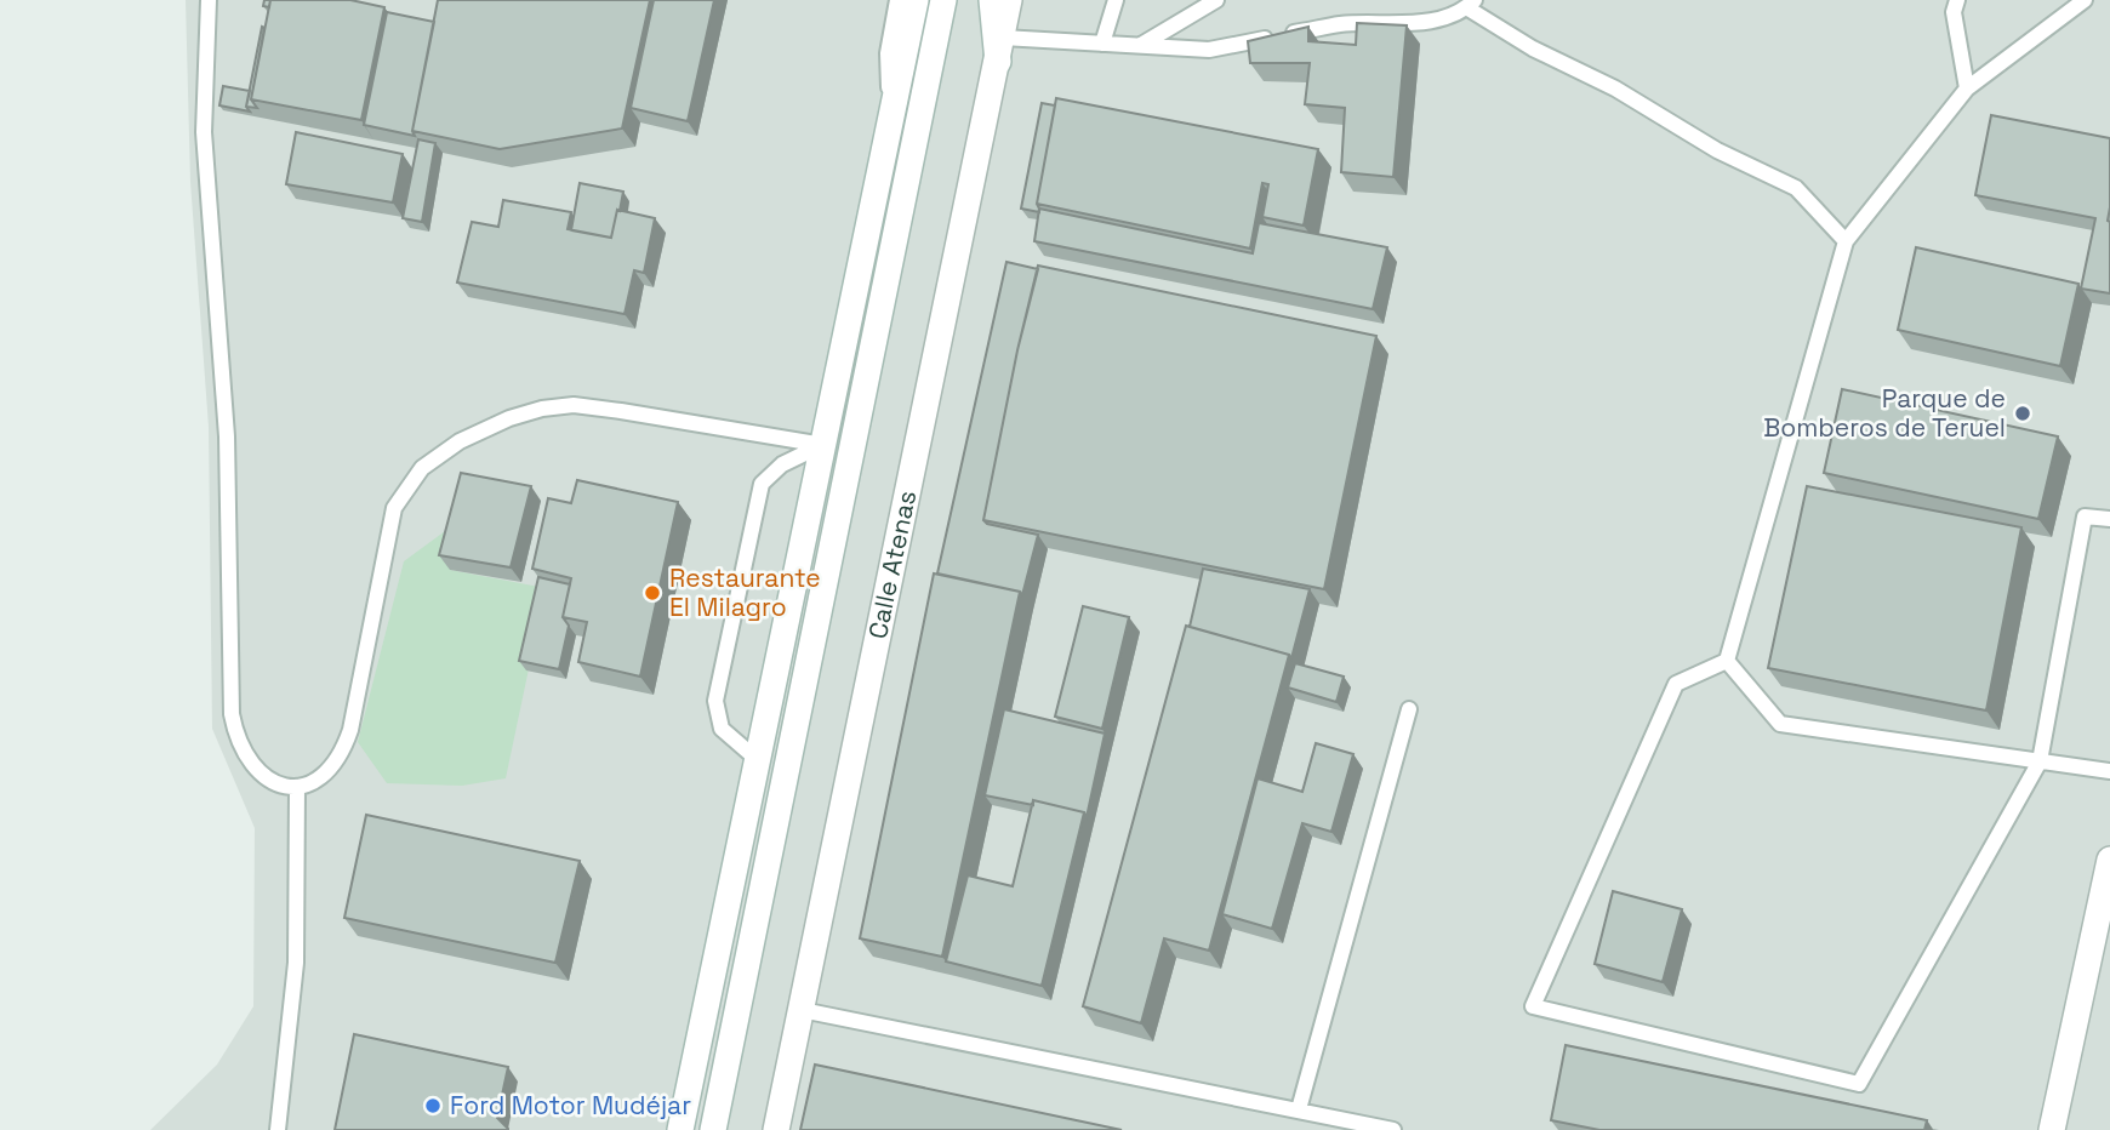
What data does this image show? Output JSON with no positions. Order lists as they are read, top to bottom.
{
  "streets": {
    "main road": ["Calle Atenas"]
  },
  "places": ["Parque de Bomberos de Teruel", "Restaurante El Milagro", "Ford Motor Mudéjar"]
}
